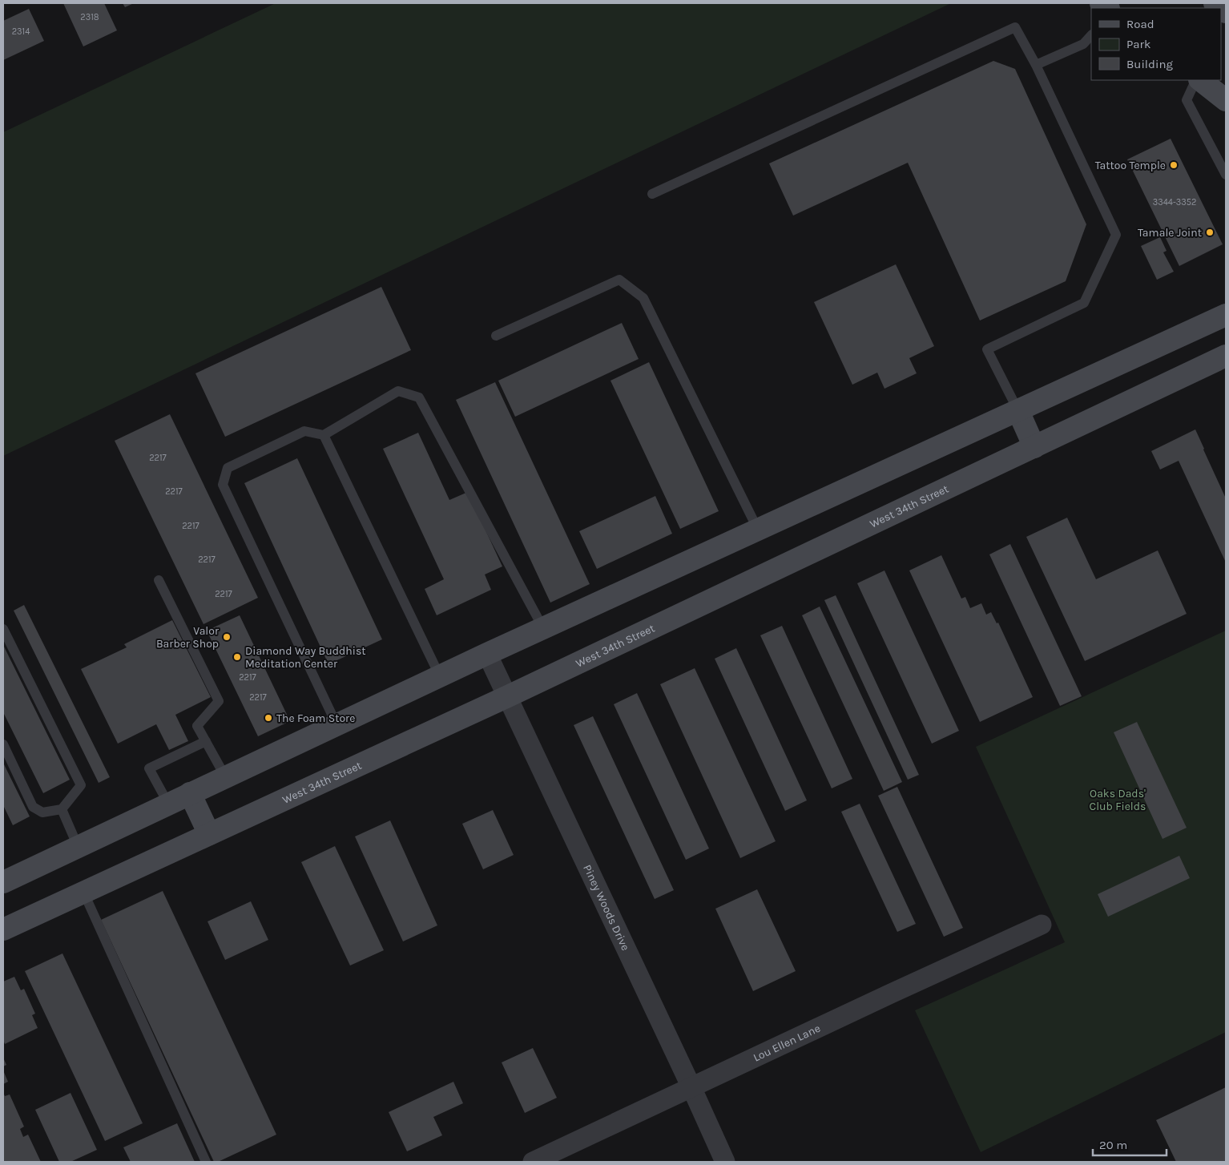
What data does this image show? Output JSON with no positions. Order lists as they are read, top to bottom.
{
  "streets": {
    "main road": ["West 34th Street"],
    "street": ["Piney Woods Drive", "Lou Ellen Lane"]
  },
  "crossings": [
    ["West 34th Street", "Piney Woods Drive"],
    ["Piney Woods Drive", "Lou Ellen Lane"]
  ],
  "parks": ["Oaks Dads' Club Fields"],
  "places": [
    "Tattoo Temple",
    "Tamale Joint",
    "Valor Barber Shop",
    "Diamond Way Buddhist Meditation Center",
    "The Foam Store"
  ],
  "house_numbers": [
    "2318",
    "2314",
    "3344-3352",
    "2217",
    "2217",
    "2217",
    "2217",
    "2217",
    "2217",
    "2217"
  ],
  "legend": ["Road", "Park", "Building"],
  "scale_bar": "20 m"
}
